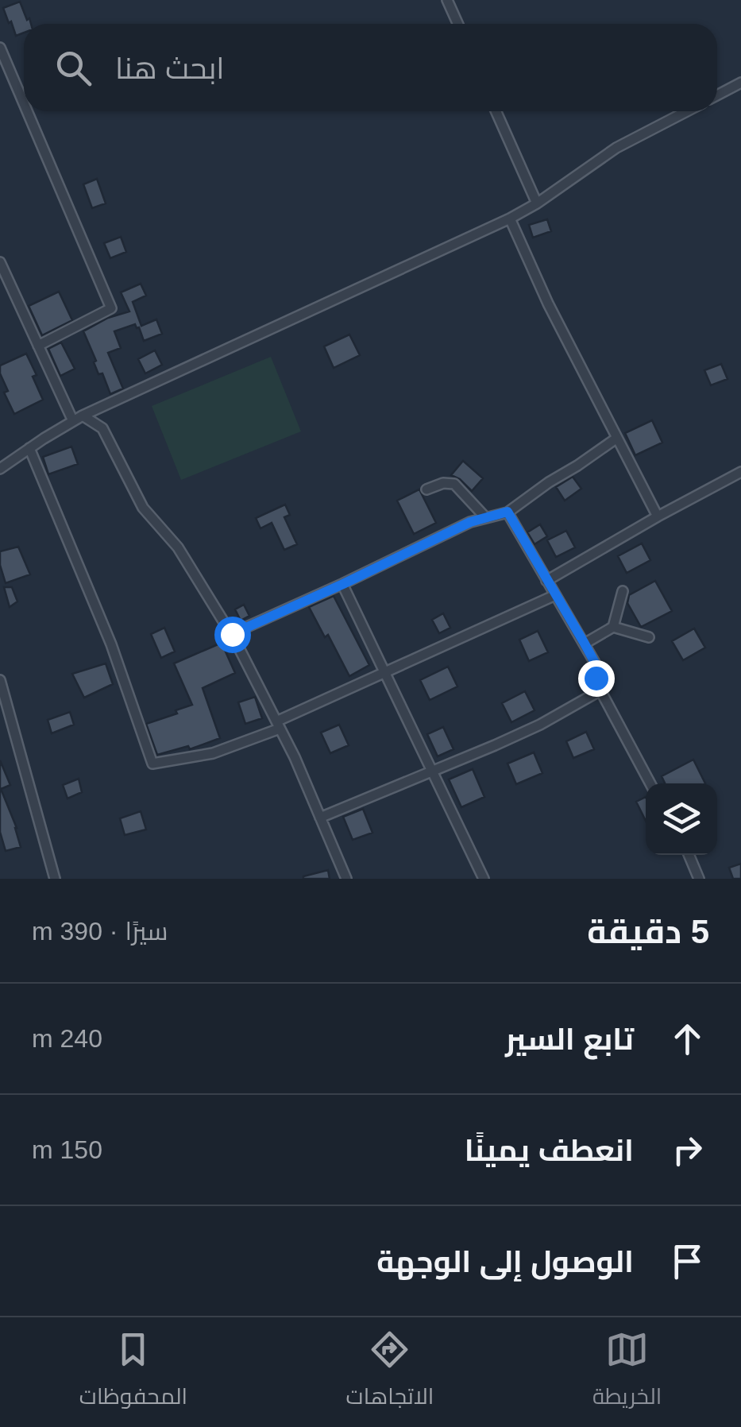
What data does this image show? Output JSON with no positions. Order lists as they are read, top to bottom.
{
  "page": {
    "search": "ابحث هنا",
    "heading": ["5 دقيقة", "سيرًا · 390 m"],
    "list": [
      ["تابع السير", "240 m"],
      ["انعطف يمينًا", "150 m"],
      "الوصول إلى الوجهة"
    ],
    "nav": ["الخريطة", "الاتجاهات", "المحفوظات"]
  }
}
